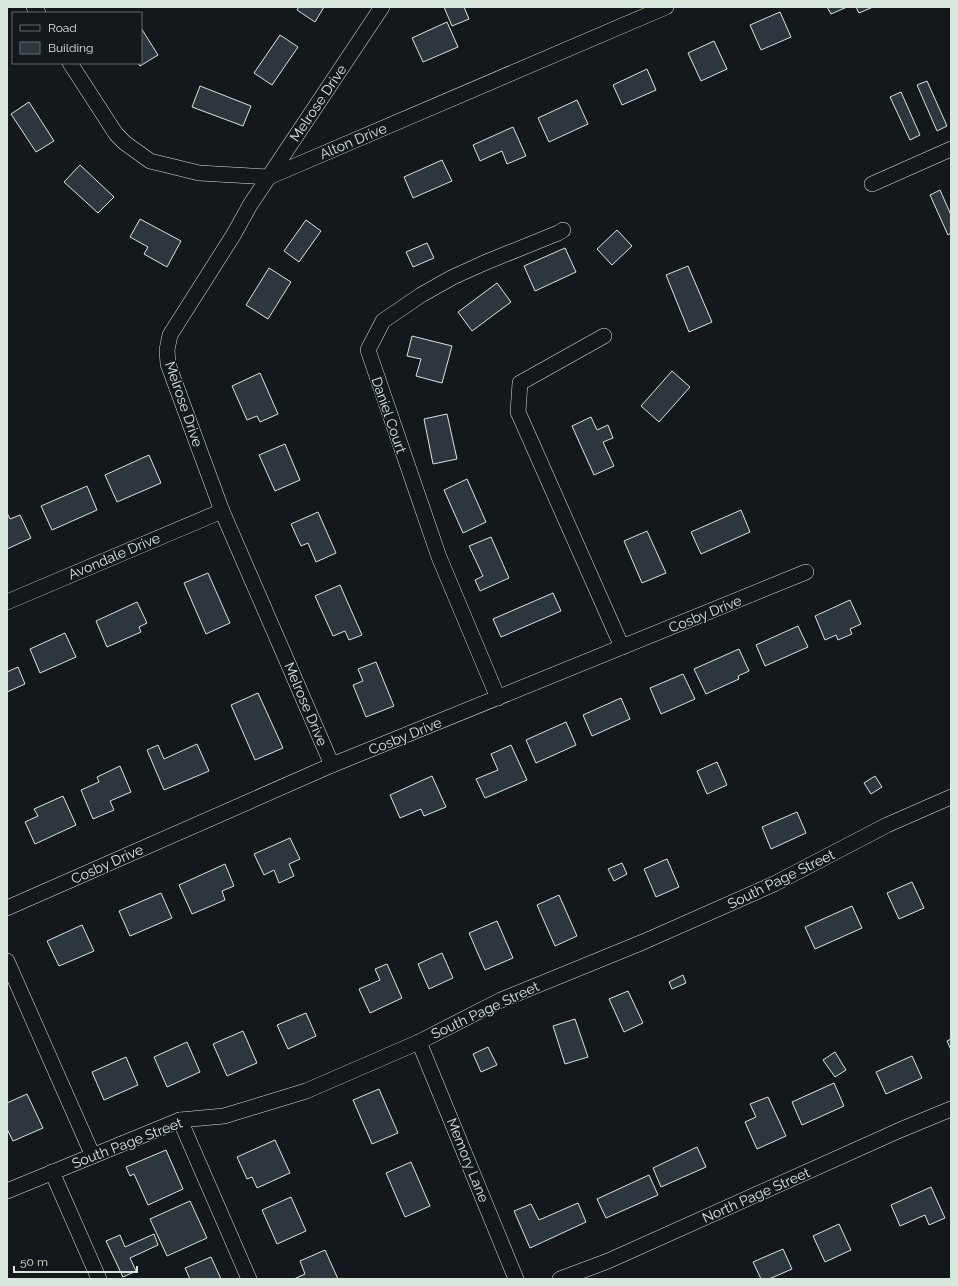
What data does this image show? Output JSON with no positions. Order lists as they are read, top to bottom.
{
  "streets": {
    "street": [
      "Melrose Drive",
      "Alton Drive",
      "Daniel Court",
      "Avondale Drive",
      "Cosby Drive",
      "South Page Street",
      "Memory Lane",
      "North Page Street"
    ]
  },
  "crossings": [
    ["Melrose Drive", "Alton Drive"],
    ["Melrose Drive", "Avondale Drive"],
    ["Melrose Drive", "Cosby Drive"],
    ["Daniel Court", "Cosby Drive"],
    ["South Page Street", "Memory Lane"]
  ],
  "legend": ["Road", "Building"],
  "scale_bar": "50 m"
}
